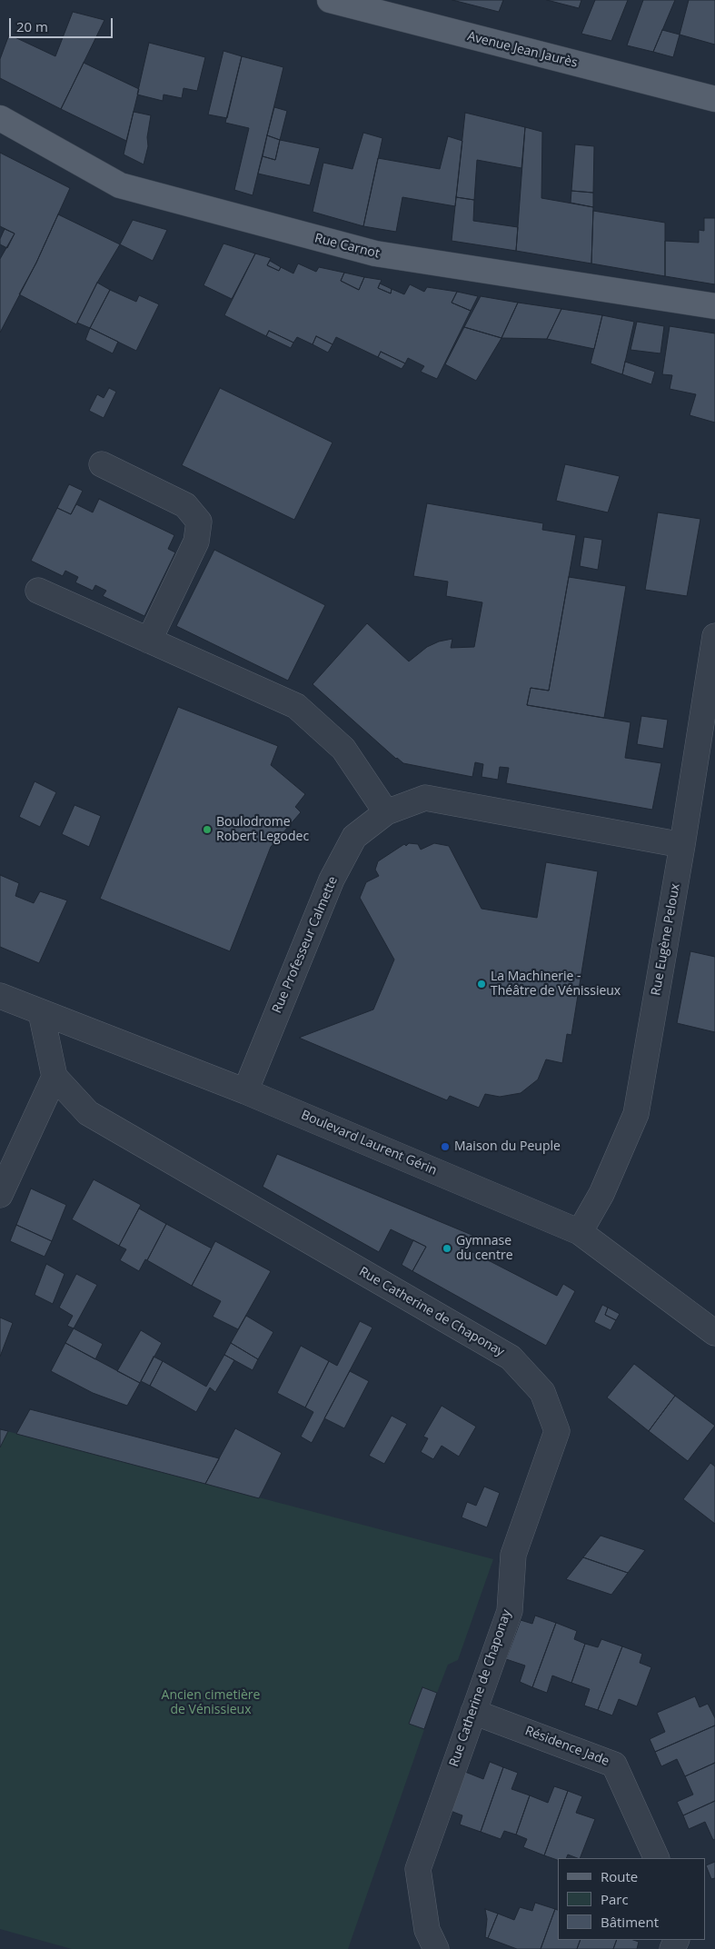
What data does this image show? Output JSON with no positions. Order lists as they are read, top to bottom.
{
  "streets": {
    "main road": ["Avenue Jean Jaurès", "Rue Carnot"],
    "street": [
      "Rue Eugène Peloux",
      "Rue Professeur Calmette",
      "Boulevard Laurent Gérin",
      "Rue Catherine de Chaponay",
      "Résidence Jade"
    ]
  },
  "crossings": [
    ["Rue Eugène Peloux", "Rue Professeur Calmette"],
    ["Rue Eugène Peloux", "Boulevard Laurent Gérin"],
    ["Rue Professeur Calmette", "Boulevard Laurent Gérin"],
    ["Rue Catherine de Chaponay", "Résidence Jade"]
  ],
  "parks": ["Ancien cimetière de Vénissieux"],
  "places": [
    "Boulodrome Robert Legodec",
    "La Machinerie - Théâtre de Vénissieux",
    "Maison du Peuple",
    "Gymnase du centre"
  ],
  "legend": ["Route", "Parc", "Bâtiment"],
  "scale_bar": "20 m"
}
